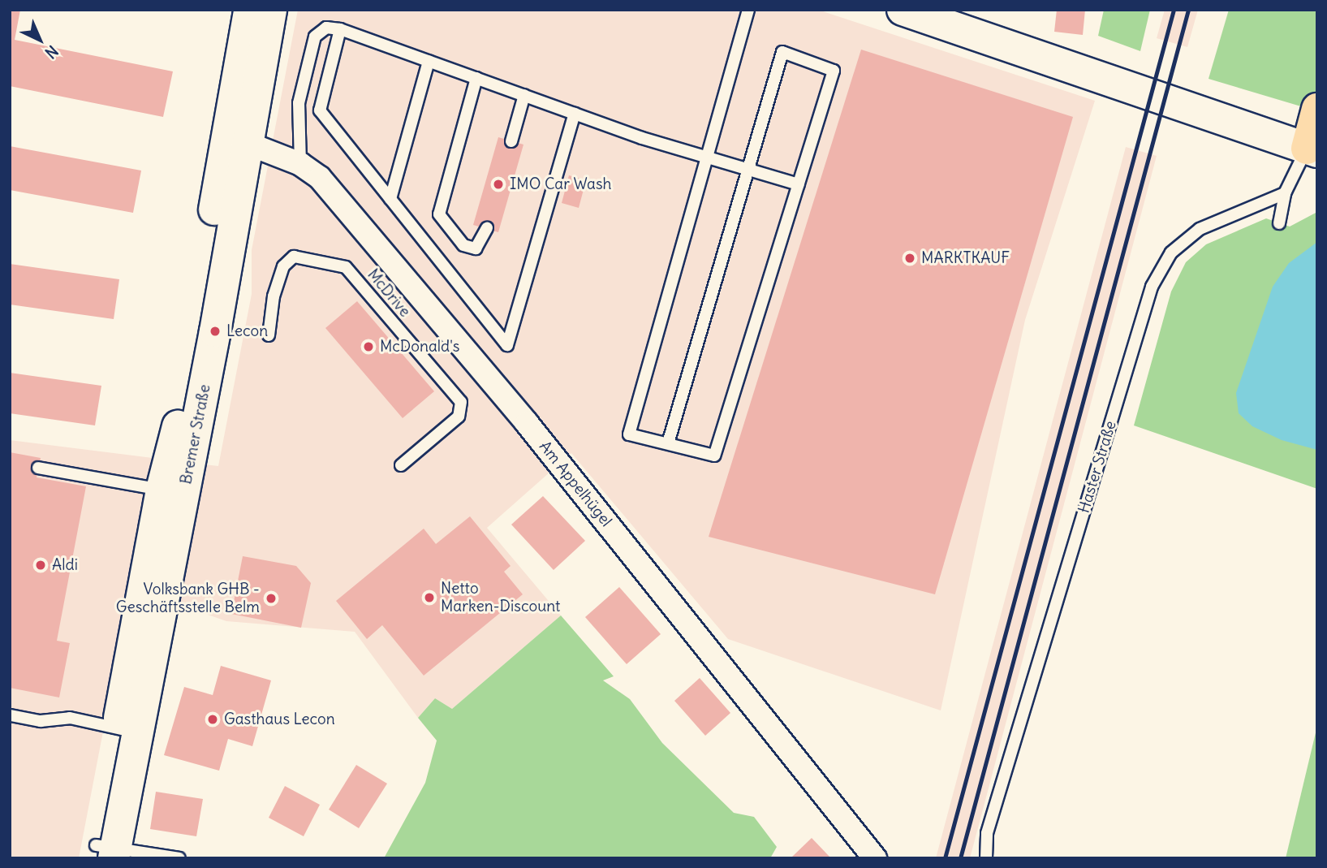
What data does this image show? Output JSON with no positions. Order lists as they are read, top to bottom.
{
  "streets": {
    "street": ["Bremer Straße", "Am Appelhügel"],
    "lane": ["McDrive", "Haster Straße"]
  },
  "crossings": [
    ["Bremer Straße", "Am Appelhügel"]
  ],
  "places": [
    "IMO Car Wash",
    "MARKTKAUF",
    "Lecon",
    "McDonald's",
    "Aldi",
    "Netto Marken-Discount",
    "Volksbank GHB - Geschäftsstelle Belm",
    "Gasthaus Lecon"
  ],
  "north": "bottom right"
}
